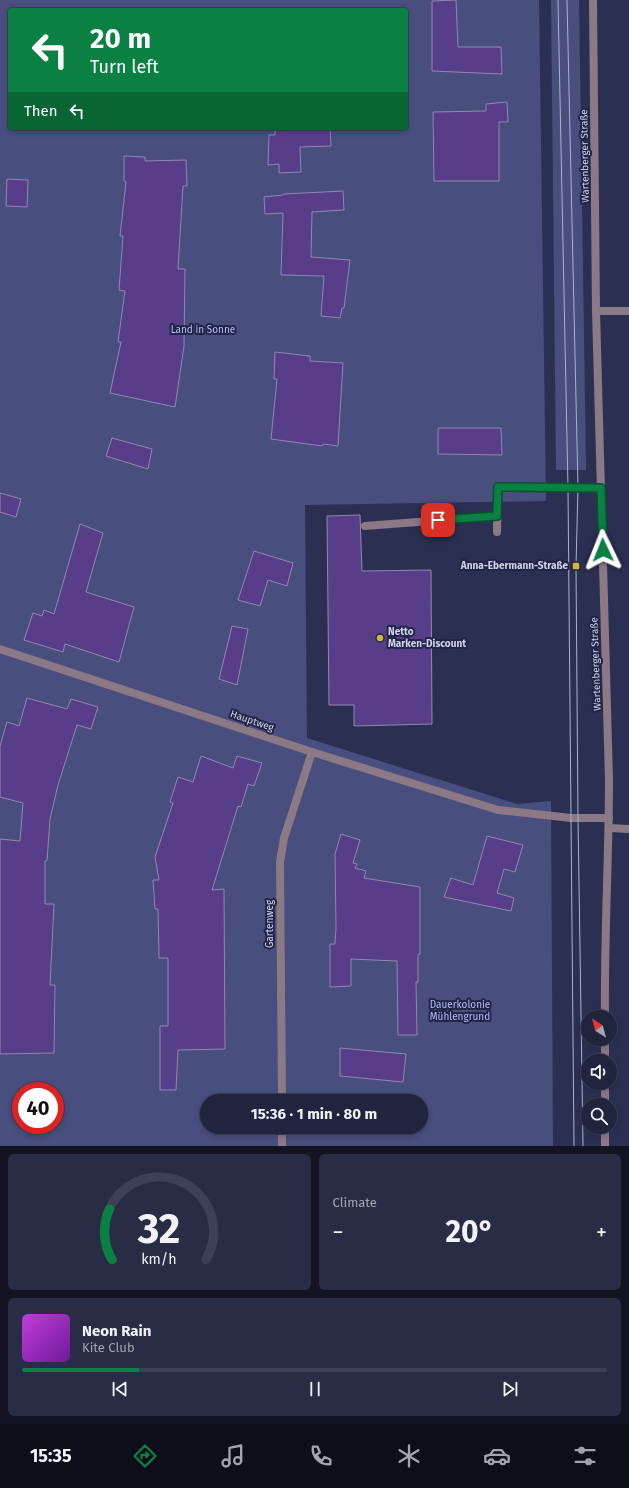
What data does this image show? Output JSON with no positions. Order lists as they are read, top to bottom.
{
  "streets": {
    "street": ["Wartenberger Straße", "Hauptweg", "Gartenweg"]
  },
  "crossings": [
    ["Wartenberger Straße", "Hauptweg"],
    ["Hauptweg", "Gartenweg"]
  ],
  "parks": ["Land in Sonne", "Dauerkolonie Mühlengrund"],
  "places": {
    "transit": ["Anna-Ebermann-Straße"],
    "other": ["Netto Marken-Discount"]
  },
  "north": "top left",
  "page": {
    "turn": ["20 m", "Turn left"],
    "then": "Then",
    "limit": "40",
    "trip": "15:36 · 1 min · 80 m",
    "tile": "Climate",
    "heat": ["−", "20°", "+"],
    "song": ["Neon Rain", "Kite Club"],
    "tabs": "15:35",
    "gauge": ["32", "km/h"]
  }
}
